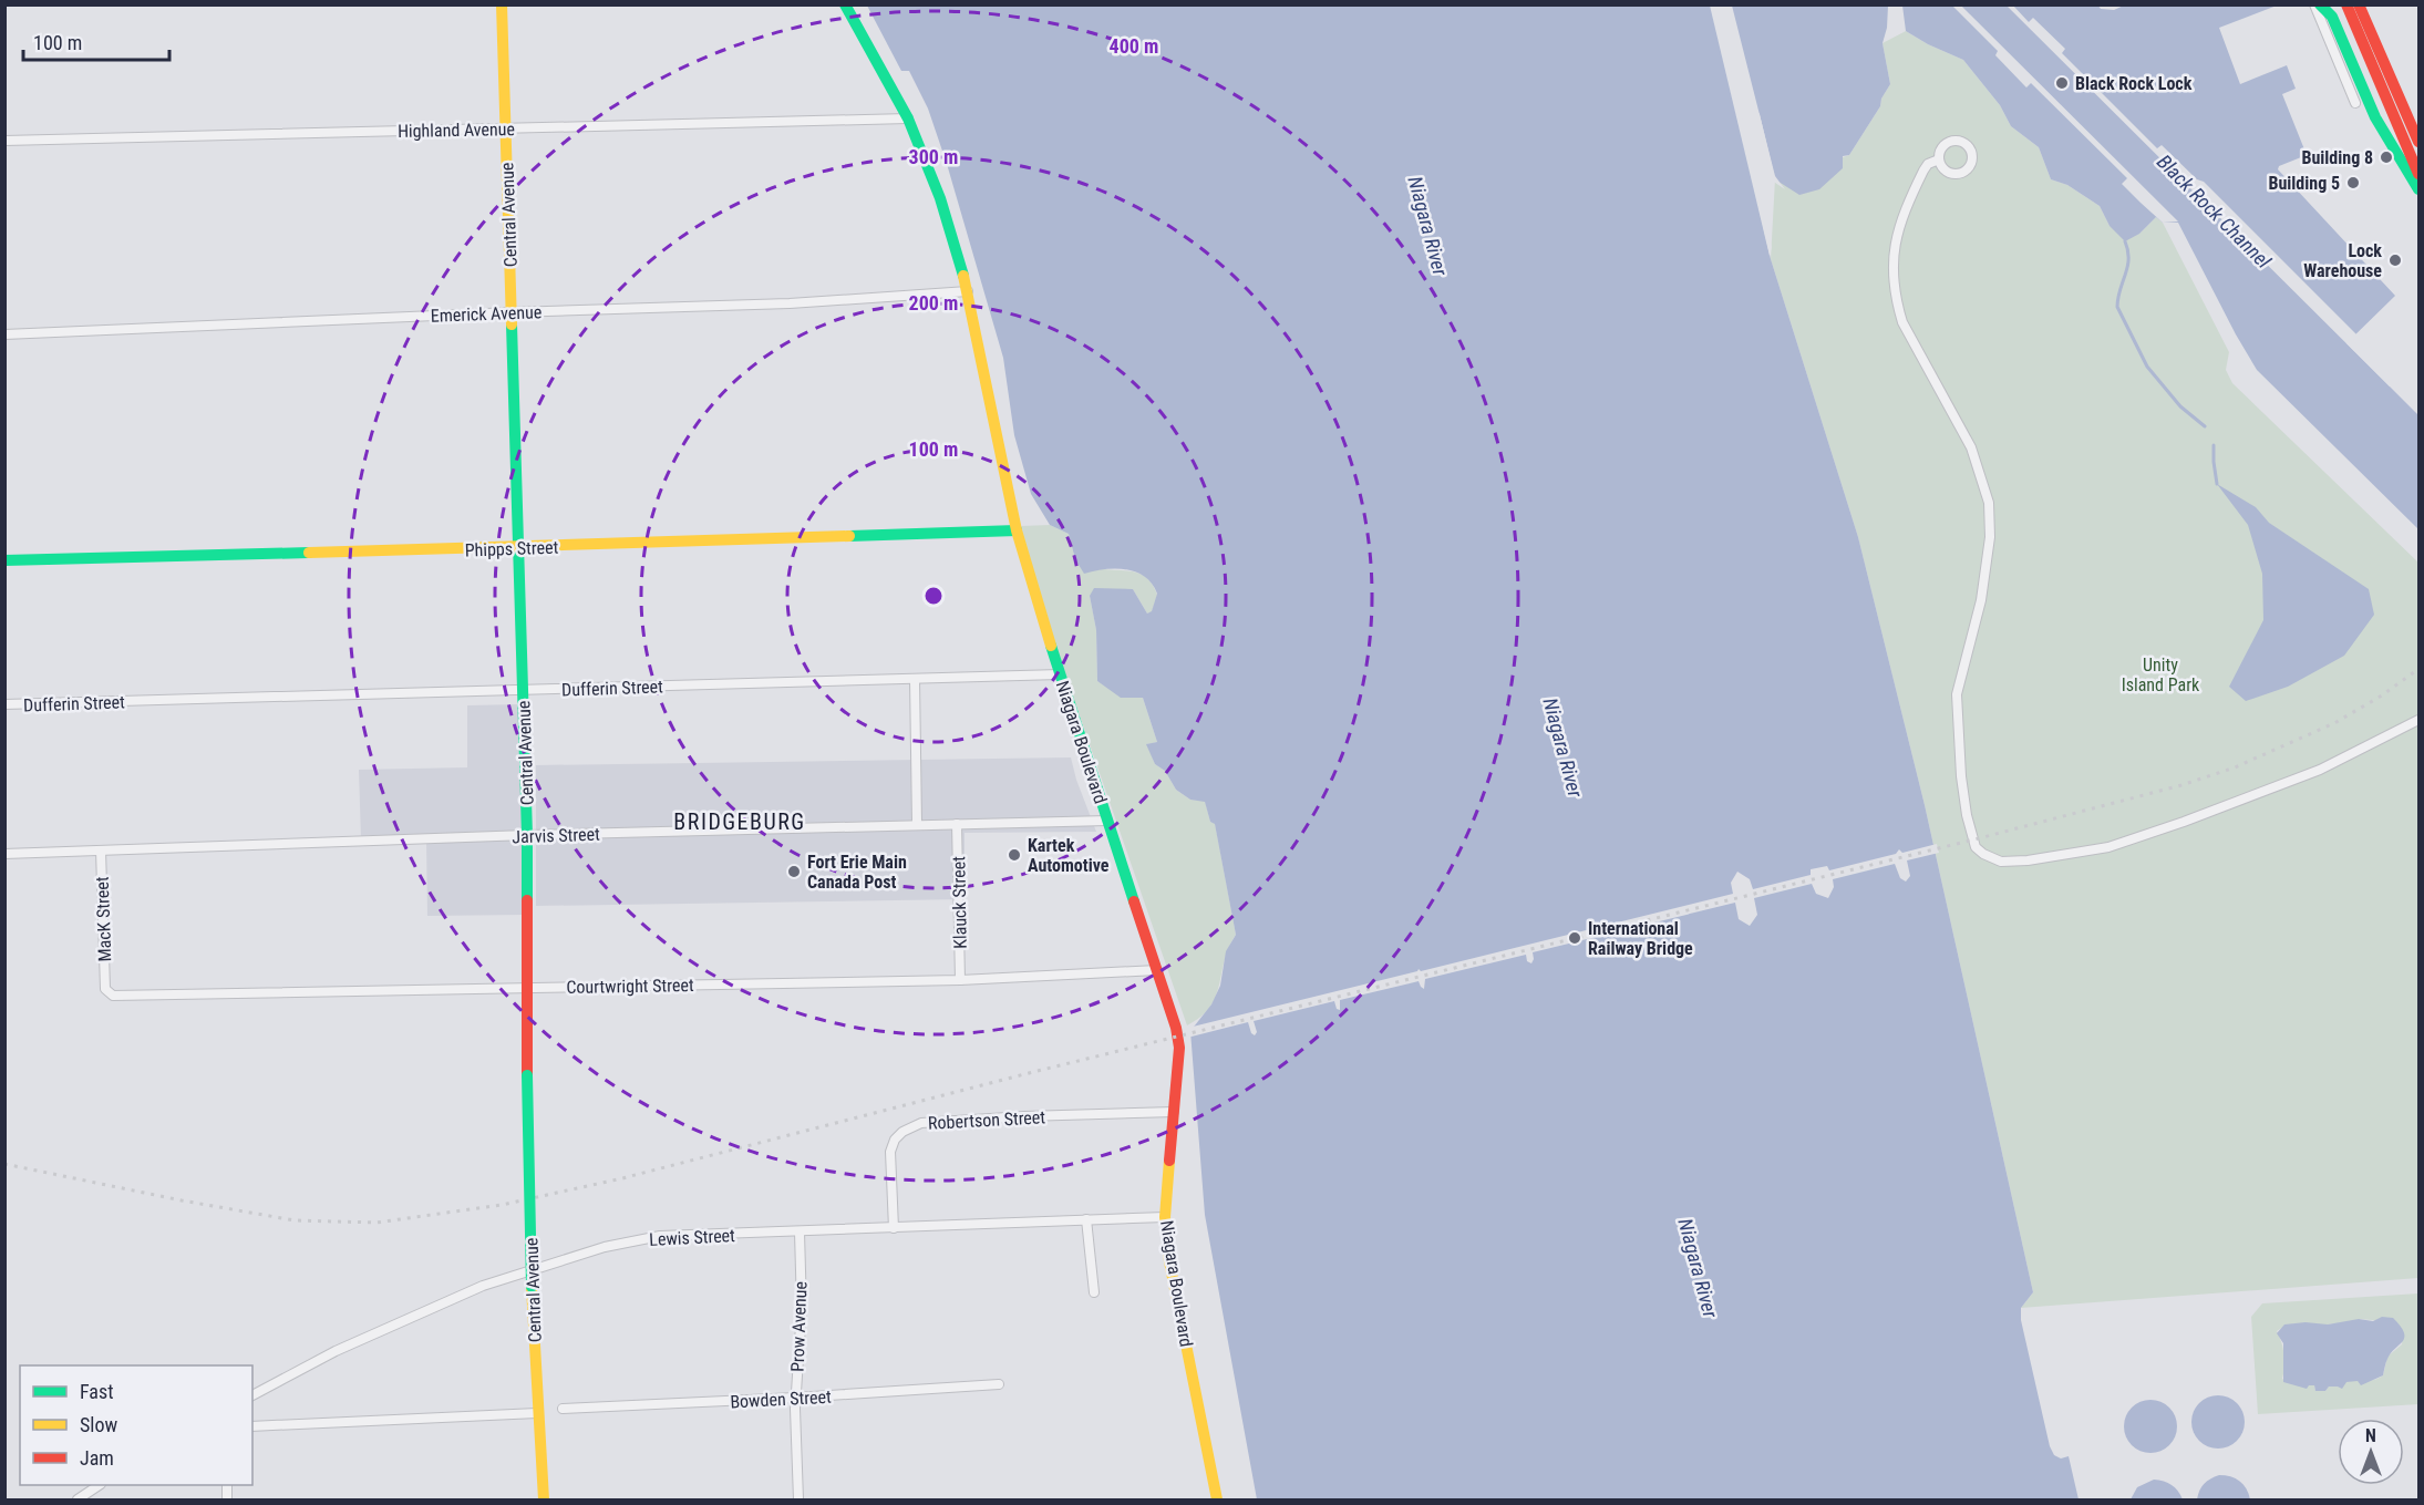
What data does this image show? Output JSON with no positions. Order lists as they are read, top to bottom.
{
  "streets": {
    "main road": ["Central Avenue", "Phipps Street", "Niagara Boulevard"],
    "street": [
      "Highland Avenue",
      "Emerick Avenue",
      "Dufferin Street",
      "Jarvis Street",
      "Klauck Street",
      "MacK Street",
      "Courtwright Street",
      "Robertson Street",
      "Lewis Street",
      "Prow Avenue",
      "Bowden Street"
    ]
  },
  "crossings": [
    ["Highland Avenue", "Central Avenue"],
    ["Highland Avenue", "Niagara Boulevard"],
    ["Central Avenue", "Emerick Avenue"],
    ["Central Avenue", "Phipps Street"],
    ["Central Avenue", "Dufferin Street"],
    ["Central Avenue", "Jarvis Street"],
    ["Central Avenue", "Courtwright Street"],
    ["Emerick Avenue", "Niagara Boulevard"],
    ["Phipps Street", "Niagara Boulevard"],
    ["Dufferin Street", "Niagara Boulevard"],
    ["Niagara Boulevard", "Jarvis Street"],
    ["Niagara Boulevard", "Courtwright Street"],
    ["Niagara Boulevard", "Robertson Street"],
    ["Niagara Boulevard", "Lewis Street"],
    ["Jarvis Street", "Klauck Street"],
    ["Jarvis Street", "MacK Street"],
    ["Klauck Street", "Courtwright Street"],
    ["MacK Street", "Courtwright Street"],
    ["Robertson Street", "Lewis Street"],
    ["Lewis Street", "Prow Avenue"],
    ["Prow Avenue", "Bowden Street"]
  ],
  "districts": ["BRIDGEBURG"],
  "water": ["Black Rock Channel", "Niagara River"],
  "parks": ["Unity Island Park"],
  "places": [
    "Black Rock Lock",
    "Building 8",
    "Building 5",
    "Lock Warehouse",
    "Kartek Automotive",
    "Fort Erie Main Canada Post",
    "International Railway Bridge"
  ],
  "legend": ["Fast", "Slow", "Jam"],
  "scale_bar": "100 m",
  "north": "top",
  "rings": [
    "400 m",
    "300 m",
    "200 m",
    "100 m"
  ]
}
